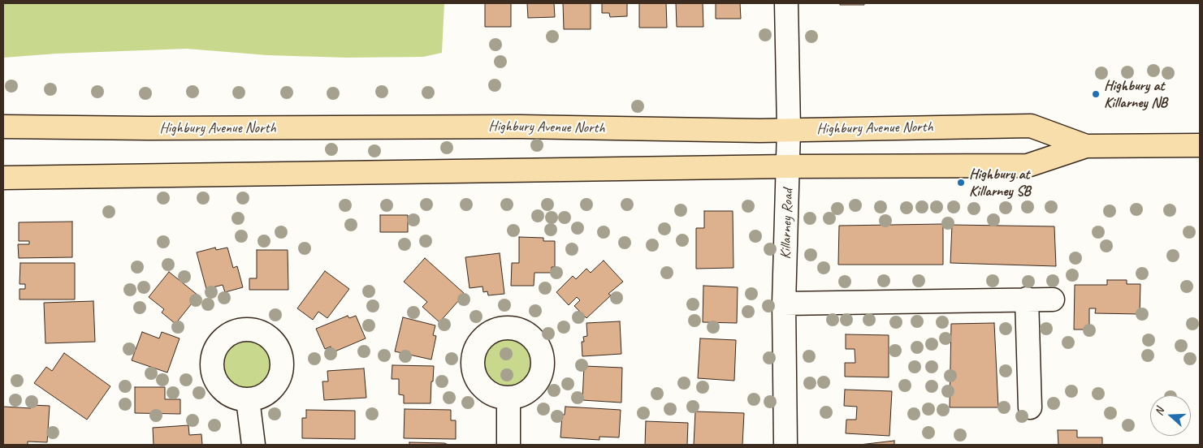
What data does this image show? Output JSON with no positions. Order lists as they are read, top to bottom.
{
  "streets": {
    "main road": ["Highbury Avenue North"],
    "street": ["Killarney Road"]
  },
  "crossings": [
    ["Highbury Avenue North", "Killarney Road"]
  ],
  "places": ["Highbury at Killarney NB", "Highbury at Killarney SB"],
  "north": "left"
}
